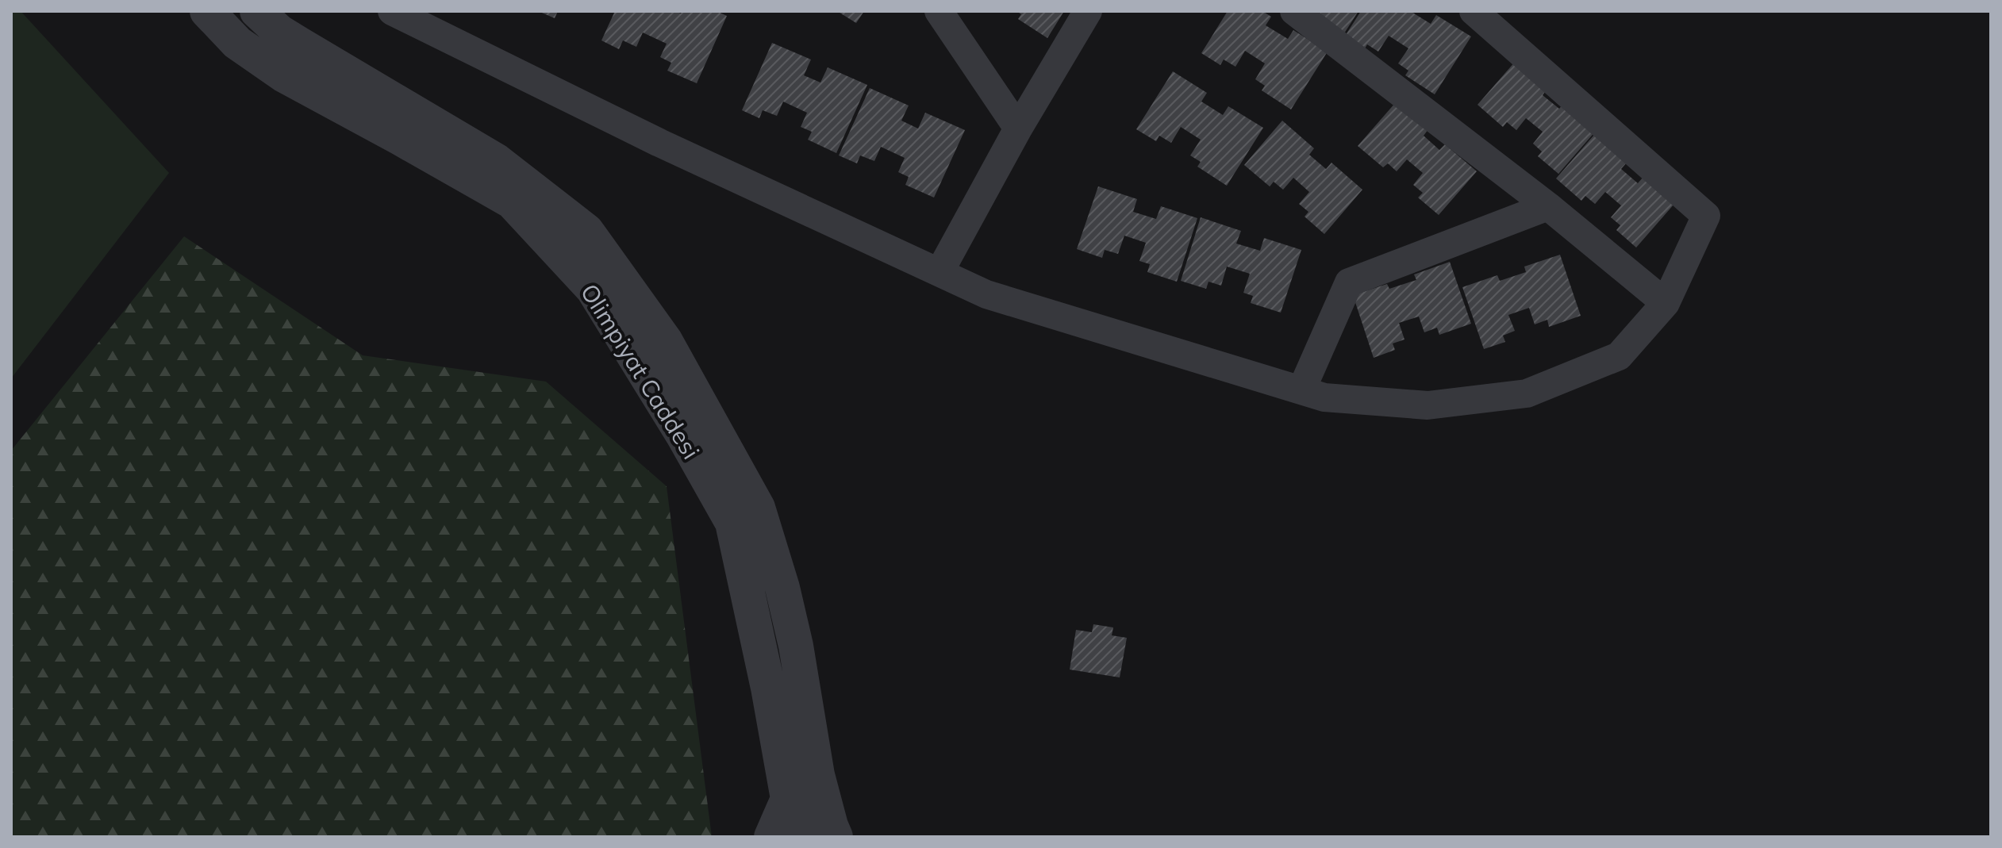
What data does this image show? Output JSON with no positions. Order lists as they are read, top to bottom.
{
  "streets": {
    "street": ["Olimpiyat Caddesi"]
  }
}
